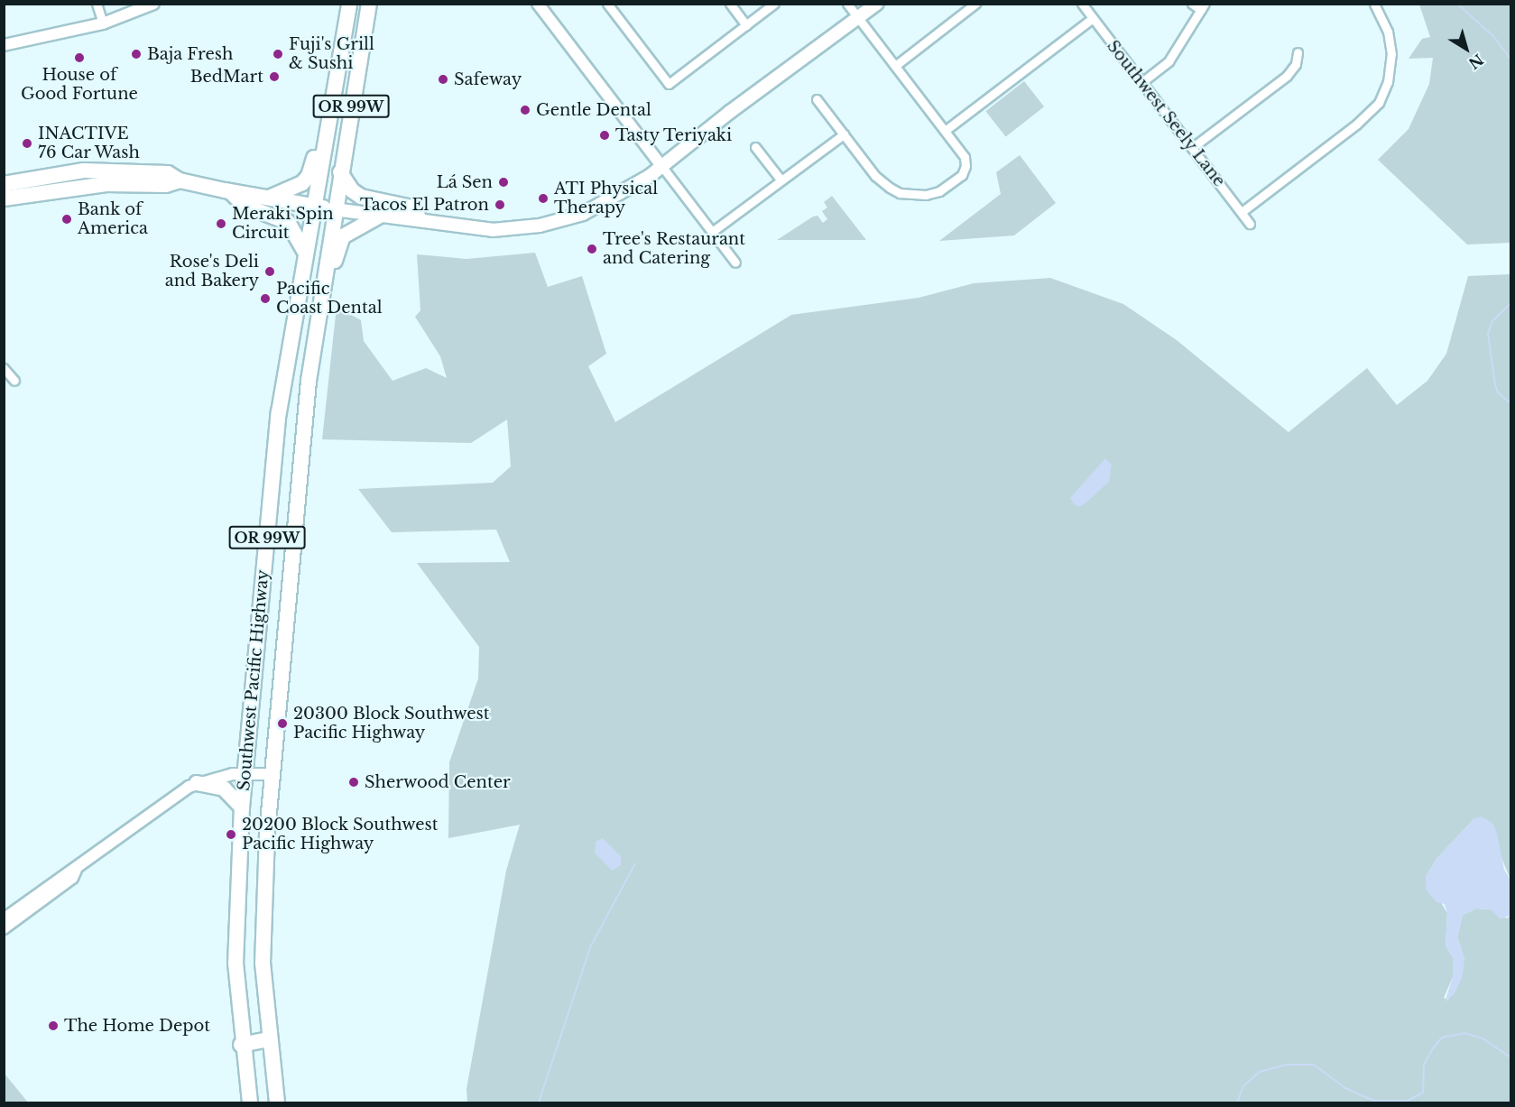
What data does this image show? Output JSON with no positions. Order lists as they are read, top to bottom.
{
  "streets": {
    "highway": ["OR 99W", "Southwest Pacific Highway"],
    "street": ["Southwest Seely Lane"]
  },
  "places": [
    "Baja Fresh",
    "Fuji's Grill & Sushi",
    "House of Good Fortune",
    "BedMart",
    "Safeway",
    "Gentle Dental",
    "Tasty Teriyaki",
    "INACTIVE 76 Car Wash",
    "Lá Sen",
    "ATI Physical Therapy",
    "Tacos El Patron",
    "Bank of America",
    "Meraki Spin Circuit",
    "Tree's Restaurant and Catering",
    "Rose's Deli and Bakery",
    "Pacific Coast Dental",
    "20300 Block Southwest Pacific Highway",
    "Sherwood Center",
    "20200 Block Southwest Pacific Highway",
    "The Home Depot"
  ],
  "north": "bottom right"
}
